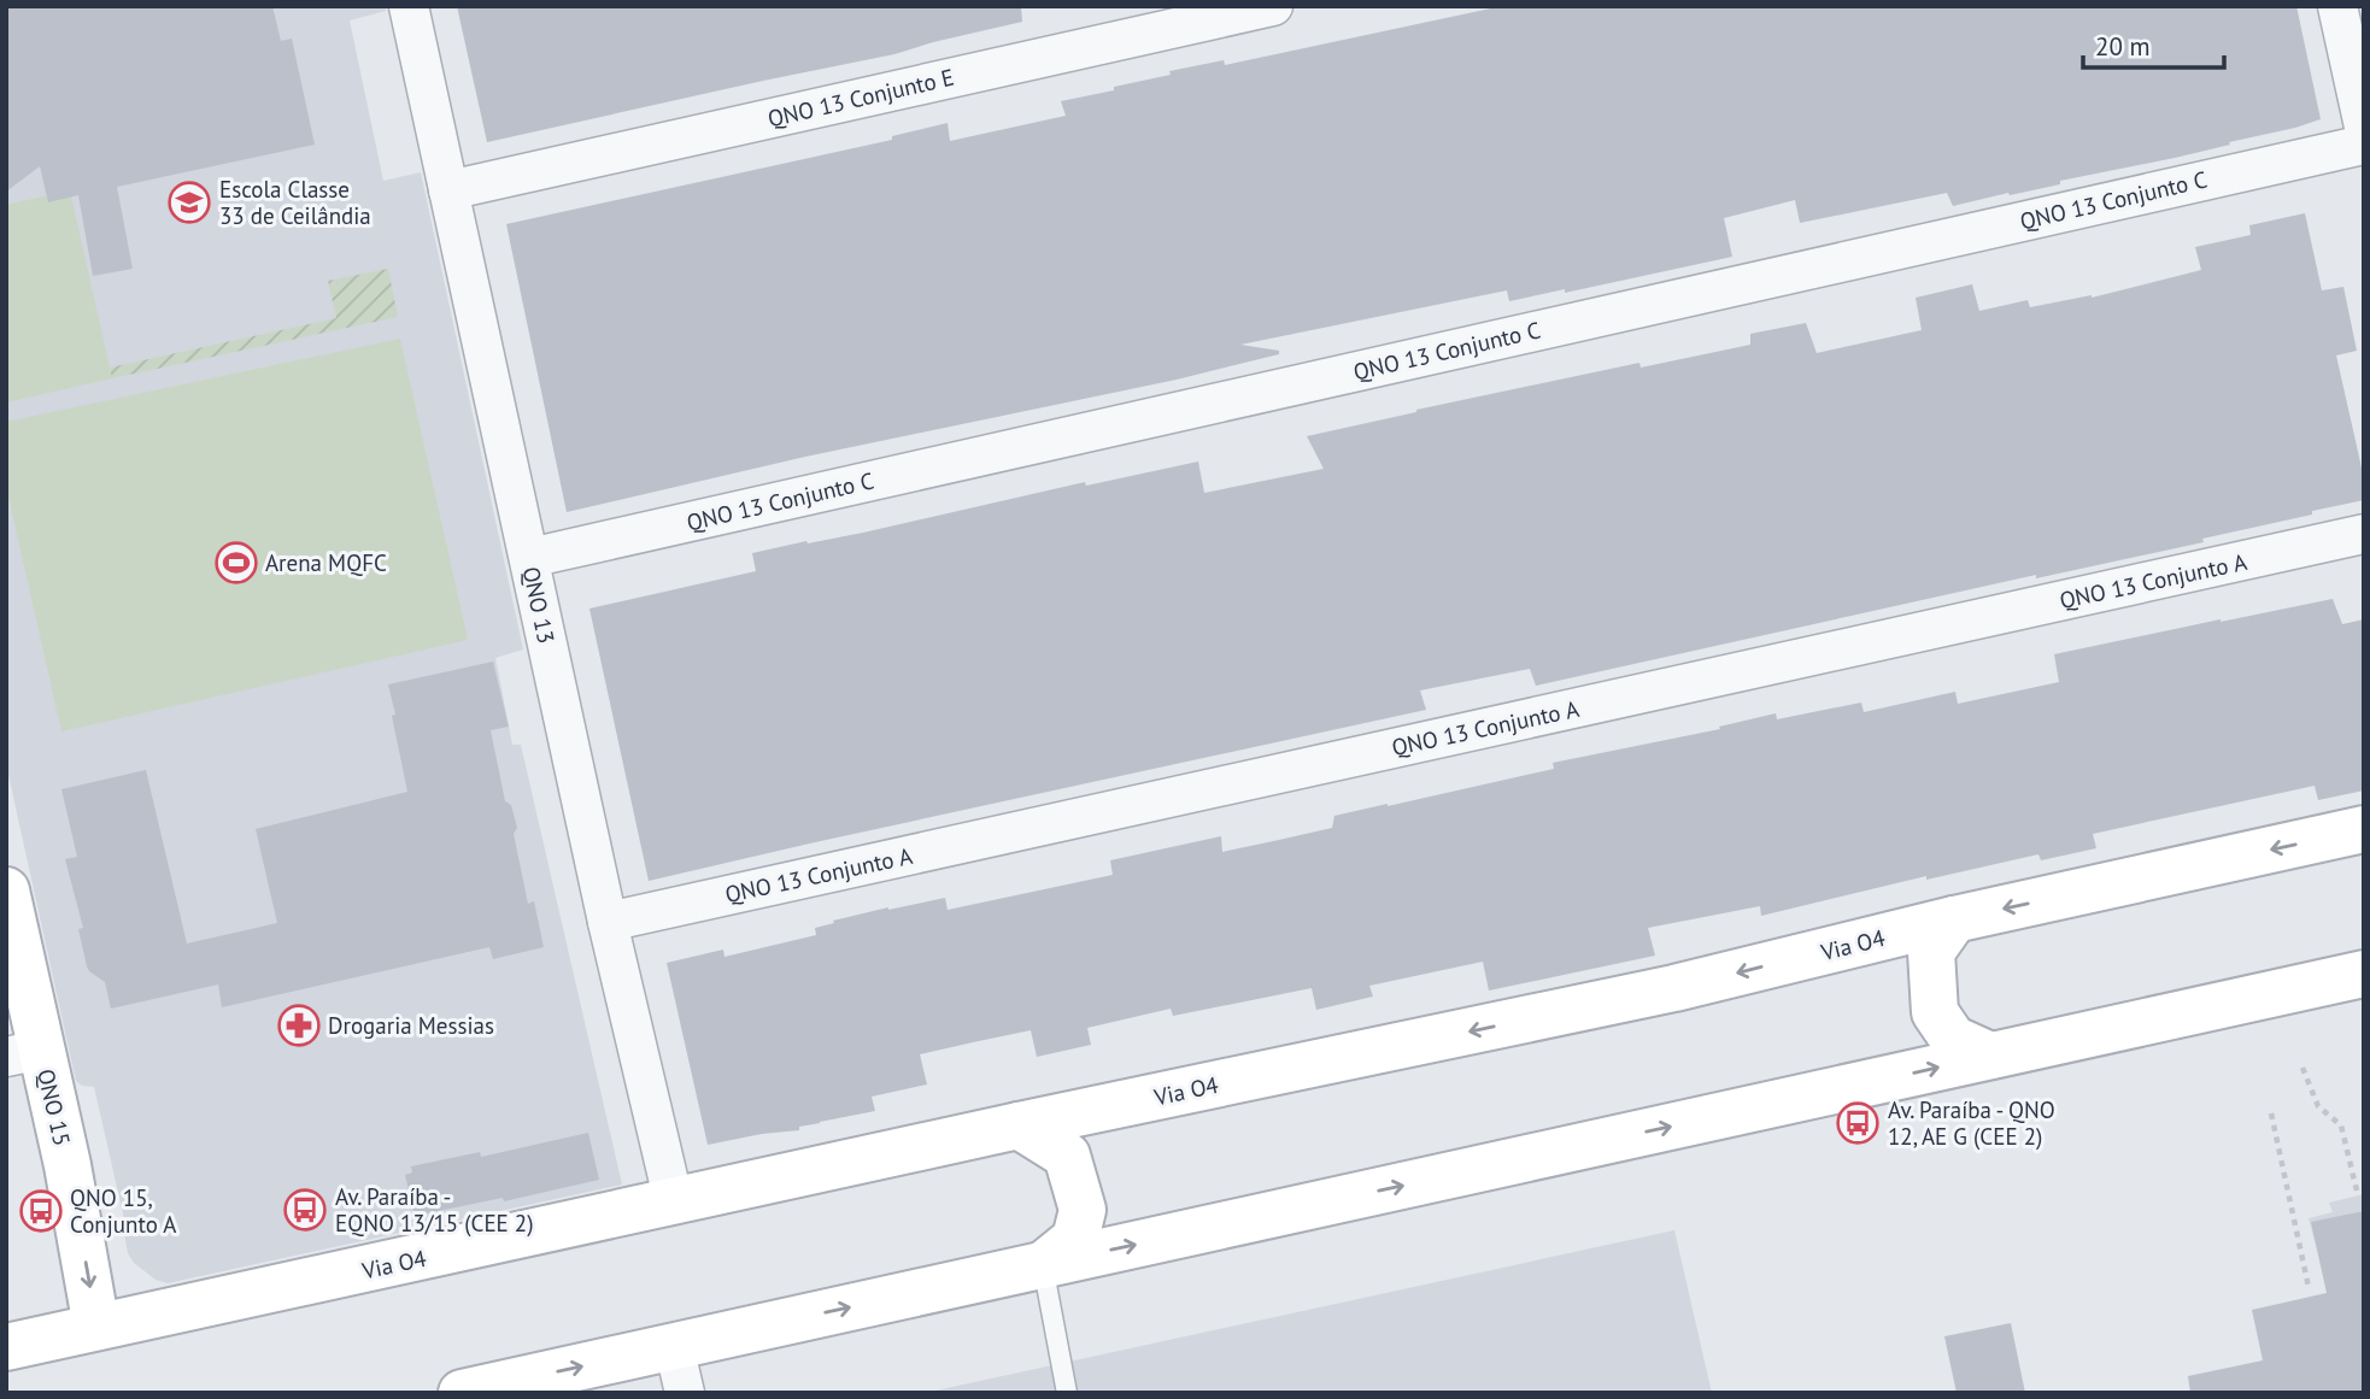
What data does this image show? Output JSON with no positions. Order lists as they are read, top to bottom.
{
  "streets": {
    "main road": ["Via O4", "QNO 15"],
    "street": [
      "QNO 13 Conjunto E",
      "QNO 13 Conjunto C",
      "QNO 13 Conjunto A",
      "QNO 13"
    ]
  },
  "crossings": [
    ["QNO 13 Conjunto E", "QNO 13"],
    ["QNO 13 Conjunto C", "QNO 13"],
    ["QNO 13 Conjunto A", "QNO 13"],
    ["QNO 13", "Via O4"],
    ["Via O4", "QNO 15"]
  ],
  "one_way": ["QNO 15"],
  "places": {
    "school or university": ["Escola Classe 33 de Ceilândia"],
    "sports": ["Arena MQFC"],
    "pharmacy": ["Drogaria Messias"],
    "bus stop": ["Av. Paraíba - QNO 12, AE G (CEE 2)", "Av. Paraíba - EQNO 13/15 (CEE 2)", "QNO 15, Conjunto A"]
  },
  "scale_bar": "20 m"
}
